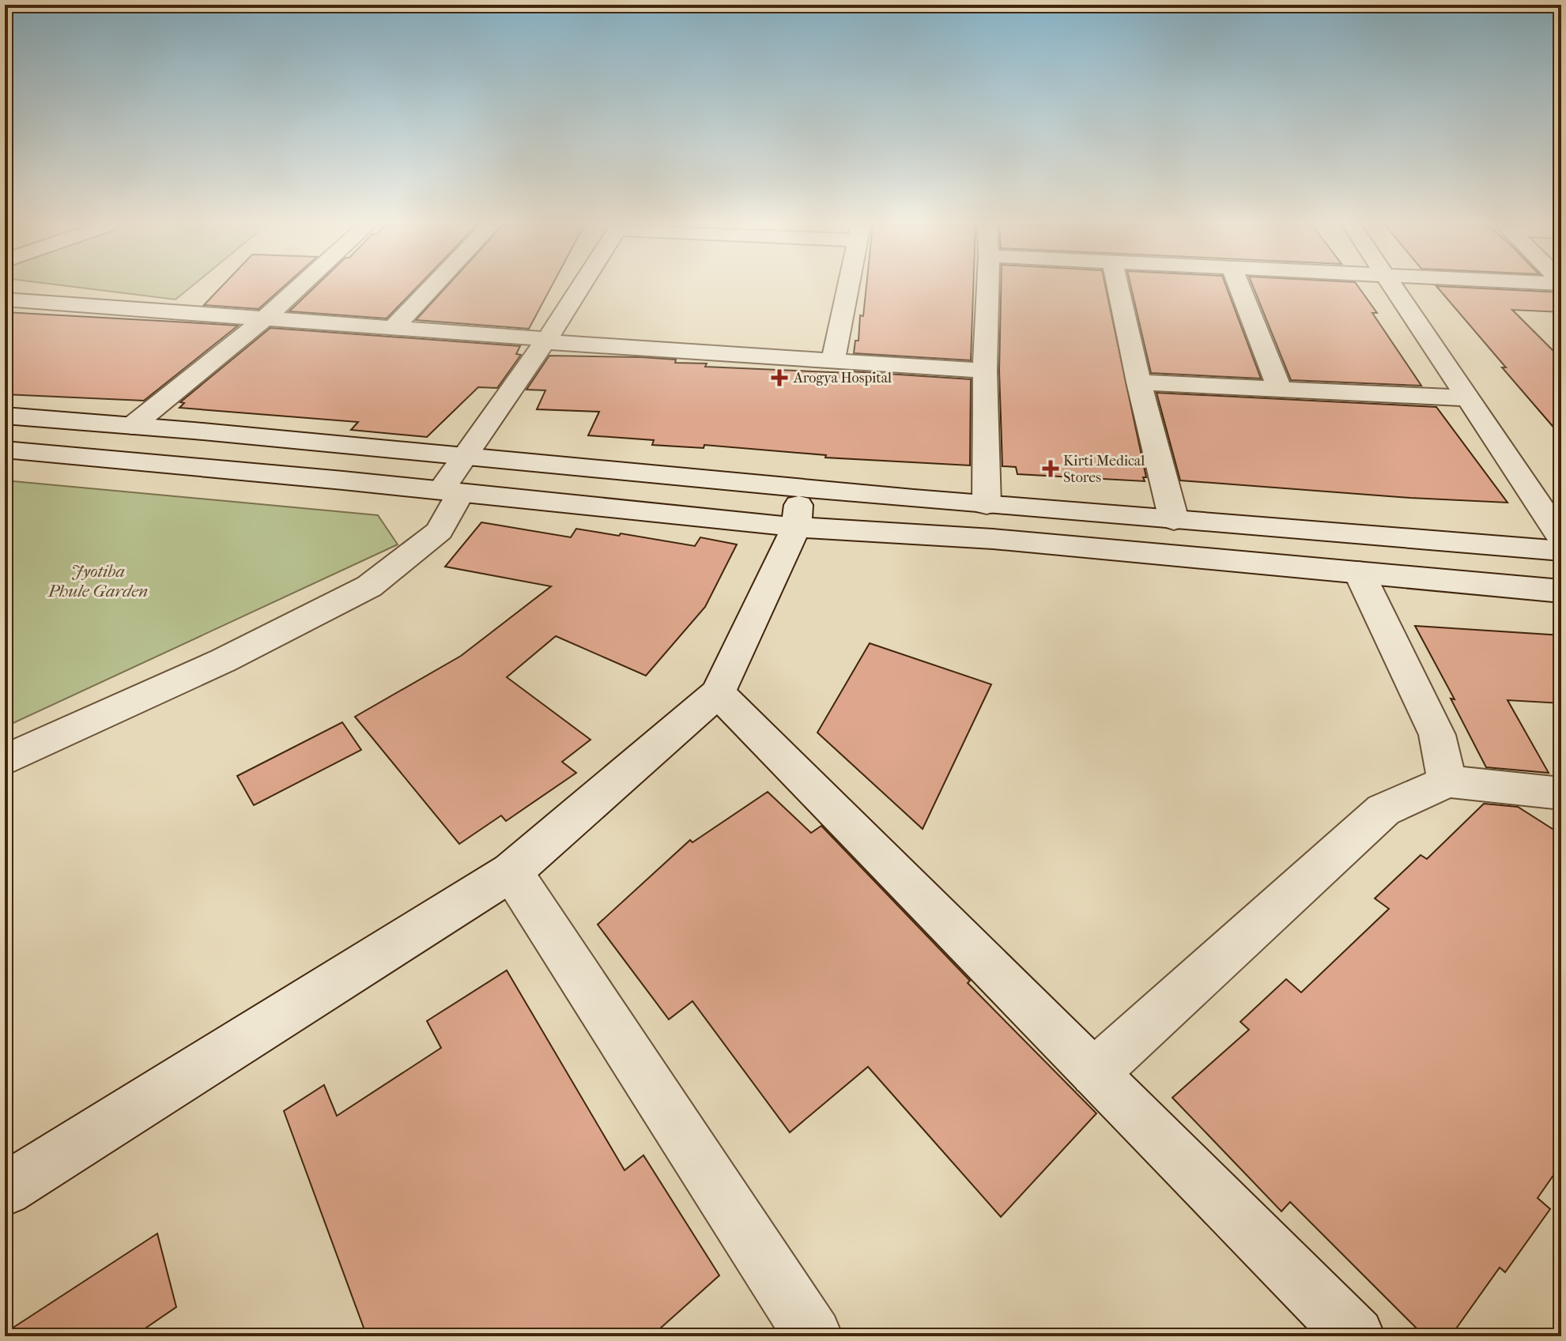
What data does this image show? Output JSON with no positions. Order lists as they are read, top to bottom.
{
  "parks": ["Jyotiba Phule Garden"],
  "places": {
    "health": ["Arogya Hospital", "Kirti Medical Stores"]
  }
}
